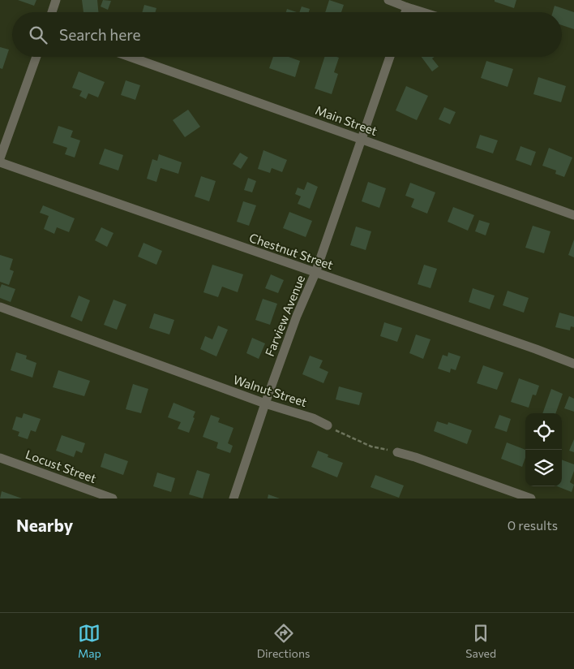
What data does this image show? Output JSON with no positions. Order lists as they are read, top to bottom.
{
  "streets": {
    "street": [
      "Main Street",
      "Chestnut Street",
      "Farview Avenue",
      "Walnut Street",
      "Locust Street"
    ]
  },
  "crossings": [
    ["Main Street", "Farview Avenue"],
    ["Chestnut Street", "Farview Avenue"],
    ["Farview Avenue", "Walnut Street"]
  ],
  "page": {
    "search": "Search here",
    "heading": ["Nearby", "0 results"],
    "nav": ["Map", "Directions", "Saved"]
  }
}
